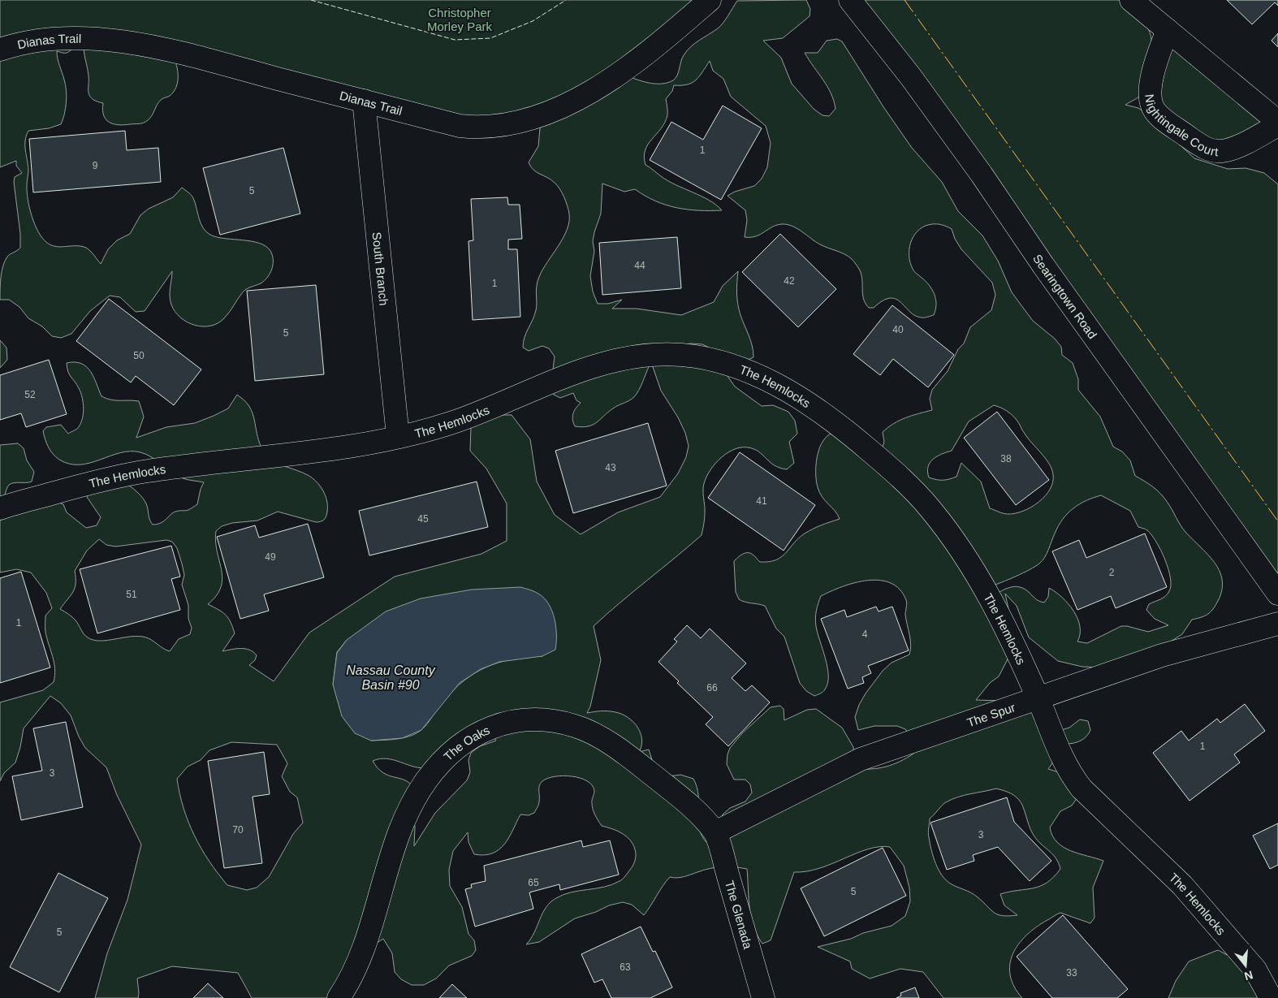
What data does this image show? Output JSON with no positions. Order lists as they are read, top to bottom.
{
  "streets": {
    "street": [
      "Dianas Trail",
      "Nightingale Court",
      "South Branch",
      "Searingtown Road",
      "The Hemlocks",
      "The Spur",
      "The Oaks",
      "The Glenada"
    ]
  },
  "crossings": [
    ["Dianas Trail", "South Branch"],
    ["South Branch", "The Hemlocks"],
    ["The Hemlocks", "The Spur"],
    ["The Spur", "The Oaks"],
    ["The Spur", "The Glenada"],
    ["The Oaks", "The Glenada"]
  ],
  "water": ["Nassau County Basin #90"],
  "parks": ["Christopher Morley Park"],
  "house_numbers": [
    "1",
    "9",
    "5",
    "44",
    "42",
    "1",
    "40",
    "5",
    "50",
    "52",
    "38",
    "43",
    "41",
    "45",
    "49",
    "2",
    "51",
    "1",
    "4",
    "66",
    "1",
    "3",
    "70",
    "3",
    "65",
    "5",
    "5",
    "63",
    "33"
  ],
  "north": "bottom"
}
